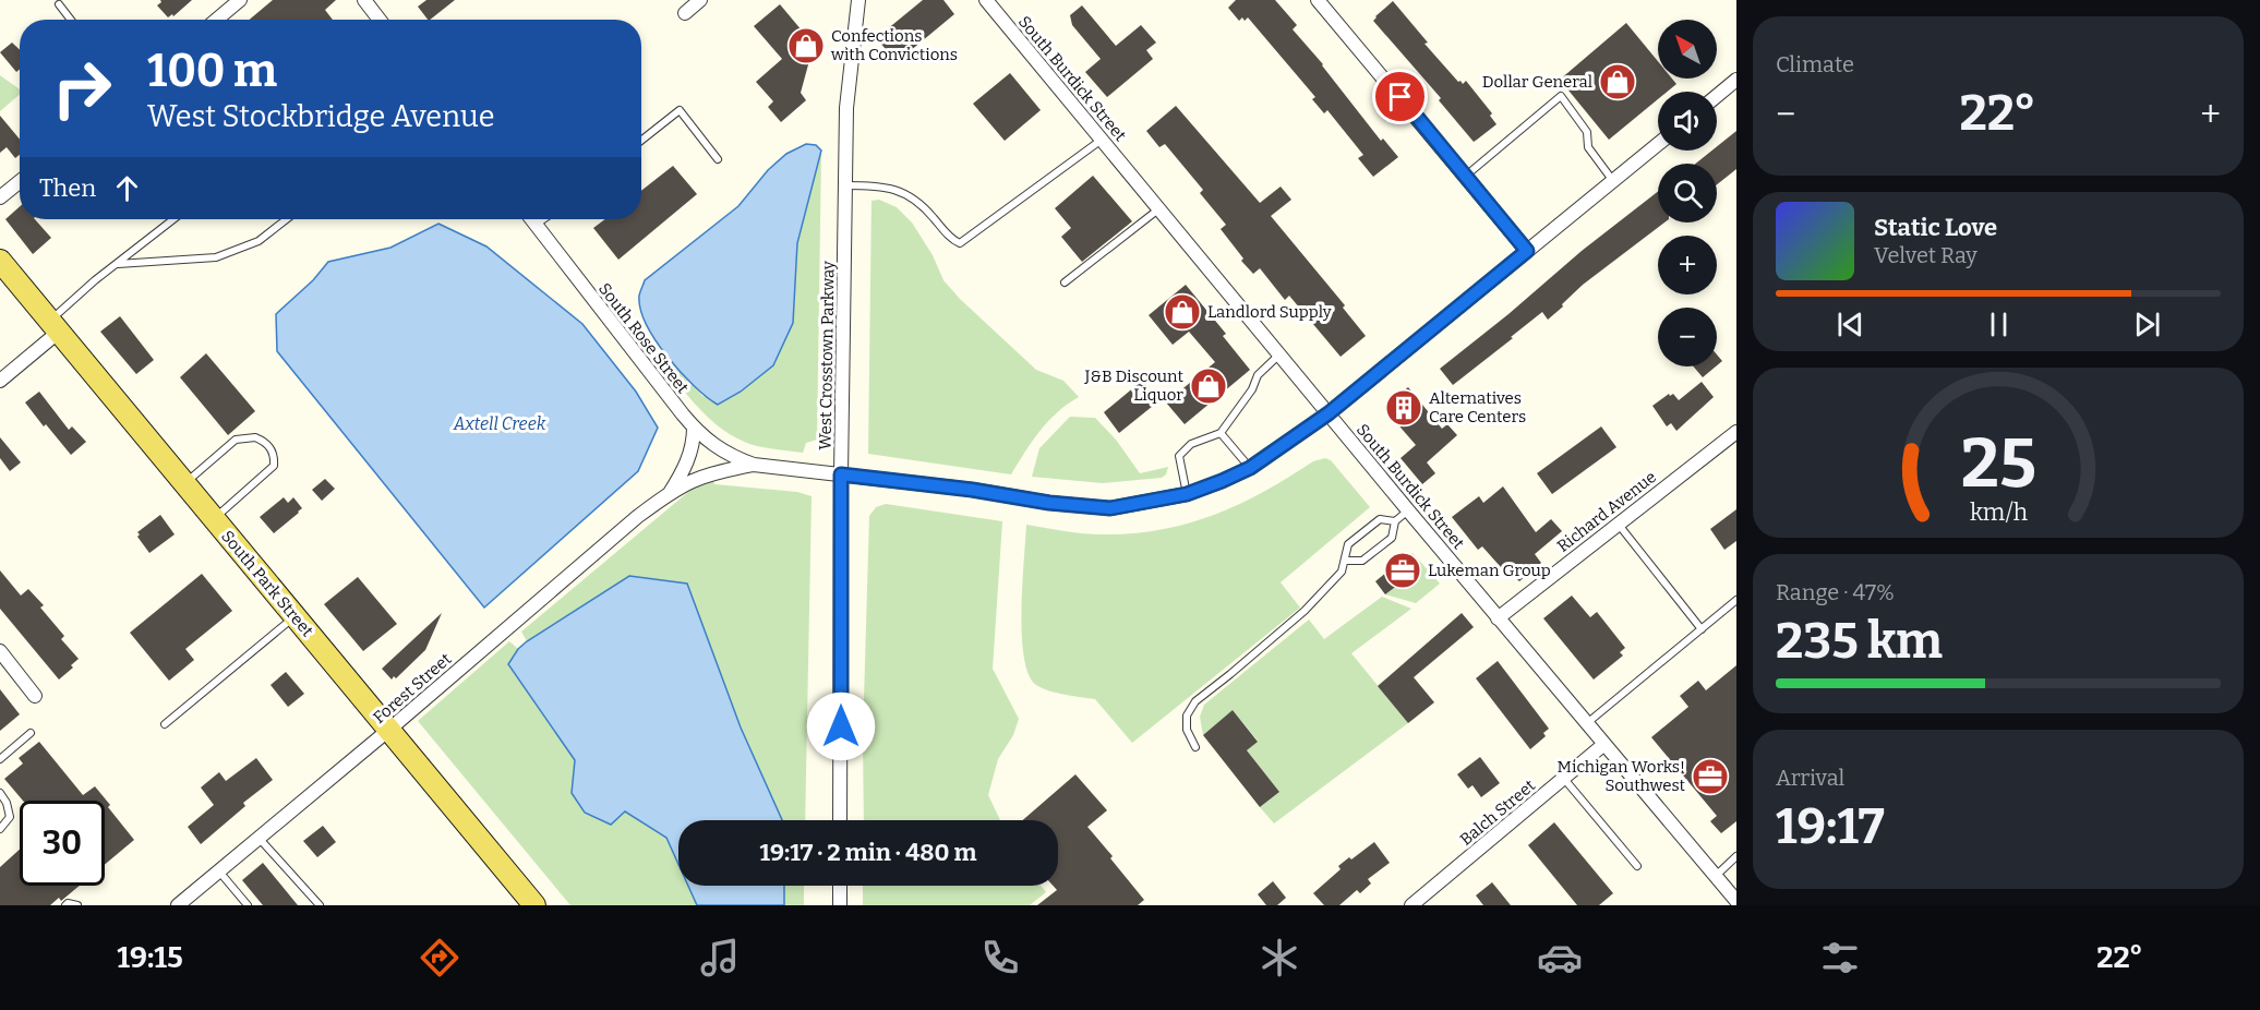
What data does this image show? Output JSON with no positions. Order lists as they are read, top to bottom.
{
  "streets": {
    "main road": ["South Park Street"],
    "street": [
      "South Burdick Street",
      "South Rose Street",
      "West Crosstown Parkway",
      "Richard Avenue",
      "Forest Street",
      "Balch Street"
    ]
  },
  "crossings": [
    ["South Burdick Street", "Richard Avenue"],
    ["South Burdick Street", "Balch Street"],
    ["South Rose Street", "Forest Street"],
    ["South Park Street", "Forest Street"]
  ],
  "water": ["Axtell Creek"],
  "places": {
    "shop": [
      "Confections with Convictions",
      "Dollar General",
      "Landlord Supply",
      "J&B Discount Liquor"
    ],
    "building": ["Alternatives Care Centers"],
    "office": ["Lukeman Group", "Michigan Works! Southwest"]
  },
  "north": "top left",
  "page": {
    "tile": [
      "Climate",
      ["Range · 47%", "235 km"],
      ["Arrival", "19:17"]
    ],
    "map_buttons": ["+", "−"],
    "turn": ["100 m", "West Stockbridge Avenue"],
    "heat": ["−", "22°", "+"],
    "then": "Then",
    "song": ["Static Love", "Velvet Ray"],
    "limit": "30",
    "trip": "19:17 · 2 min · 480 m",
    "tabs": ["19:15", "22°"],
    "gauge": ["25", "km/h"]
  }
}
